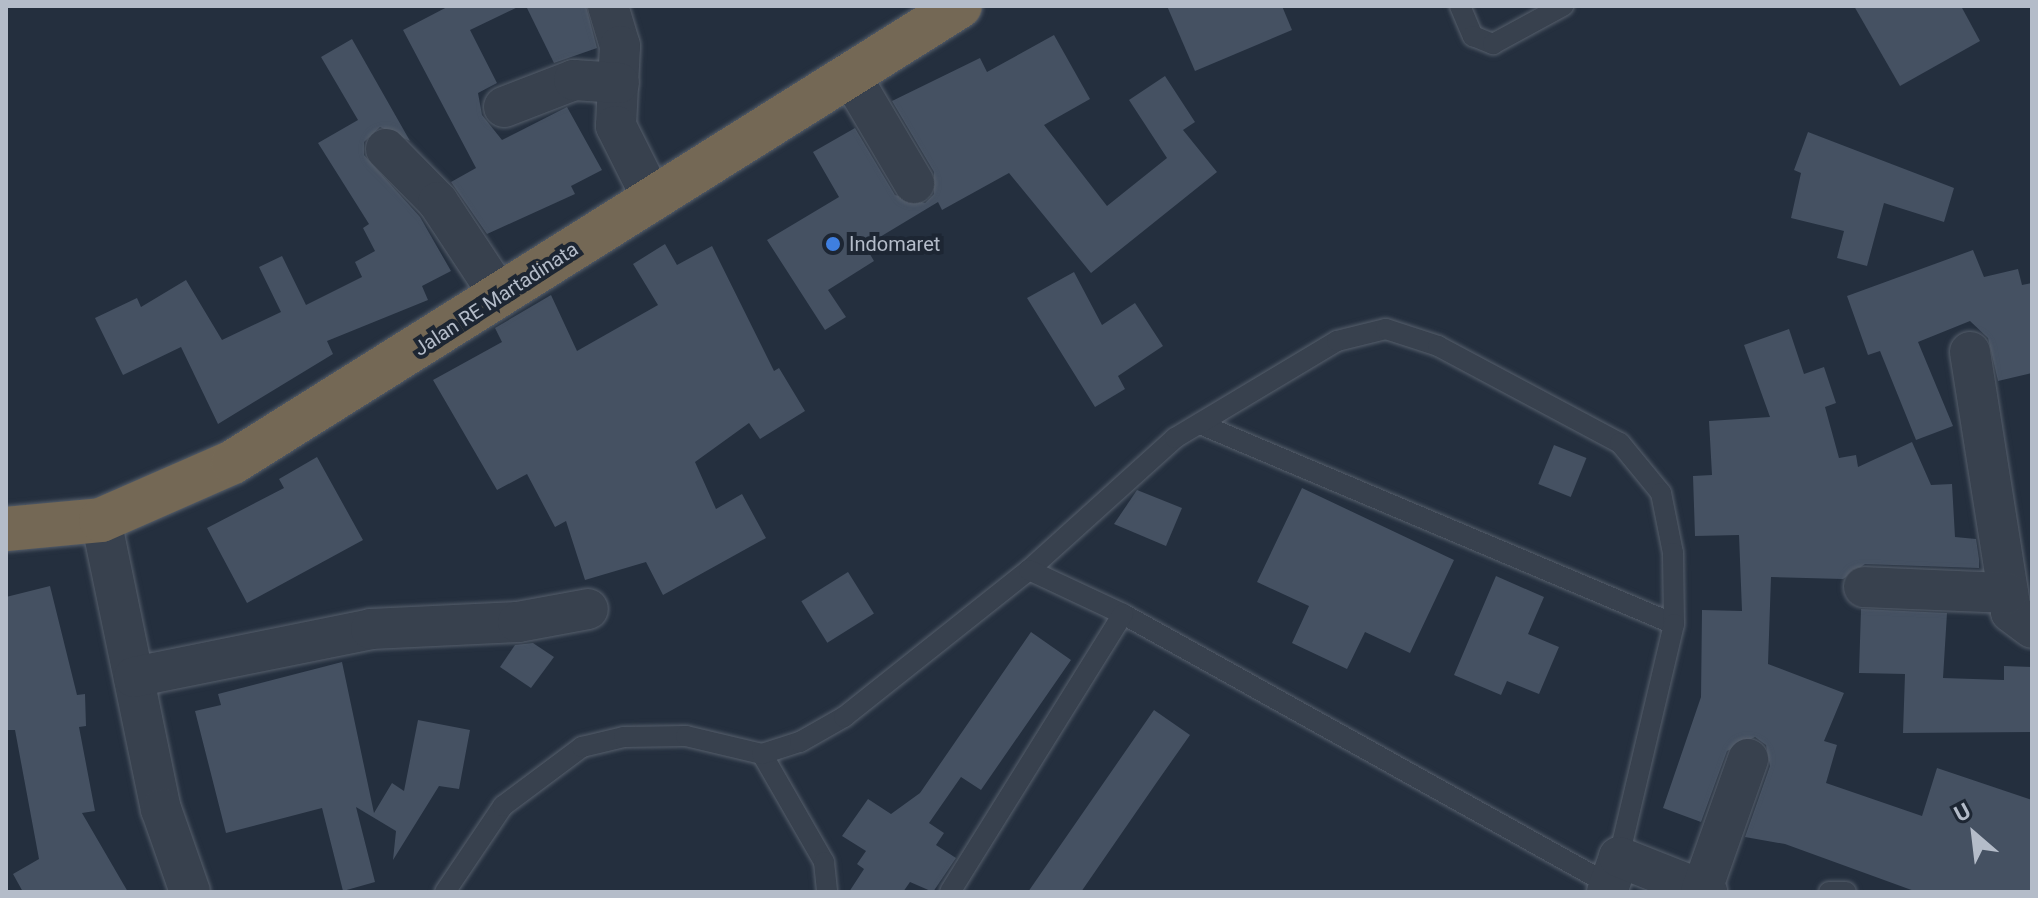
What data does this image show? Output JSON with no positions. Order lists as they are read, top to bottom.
{
  "streets": {
    "highway": ["Jalan RE Martadinata"]
  },
  "places": ["Indomaret"],
  "north": "top left"
}
